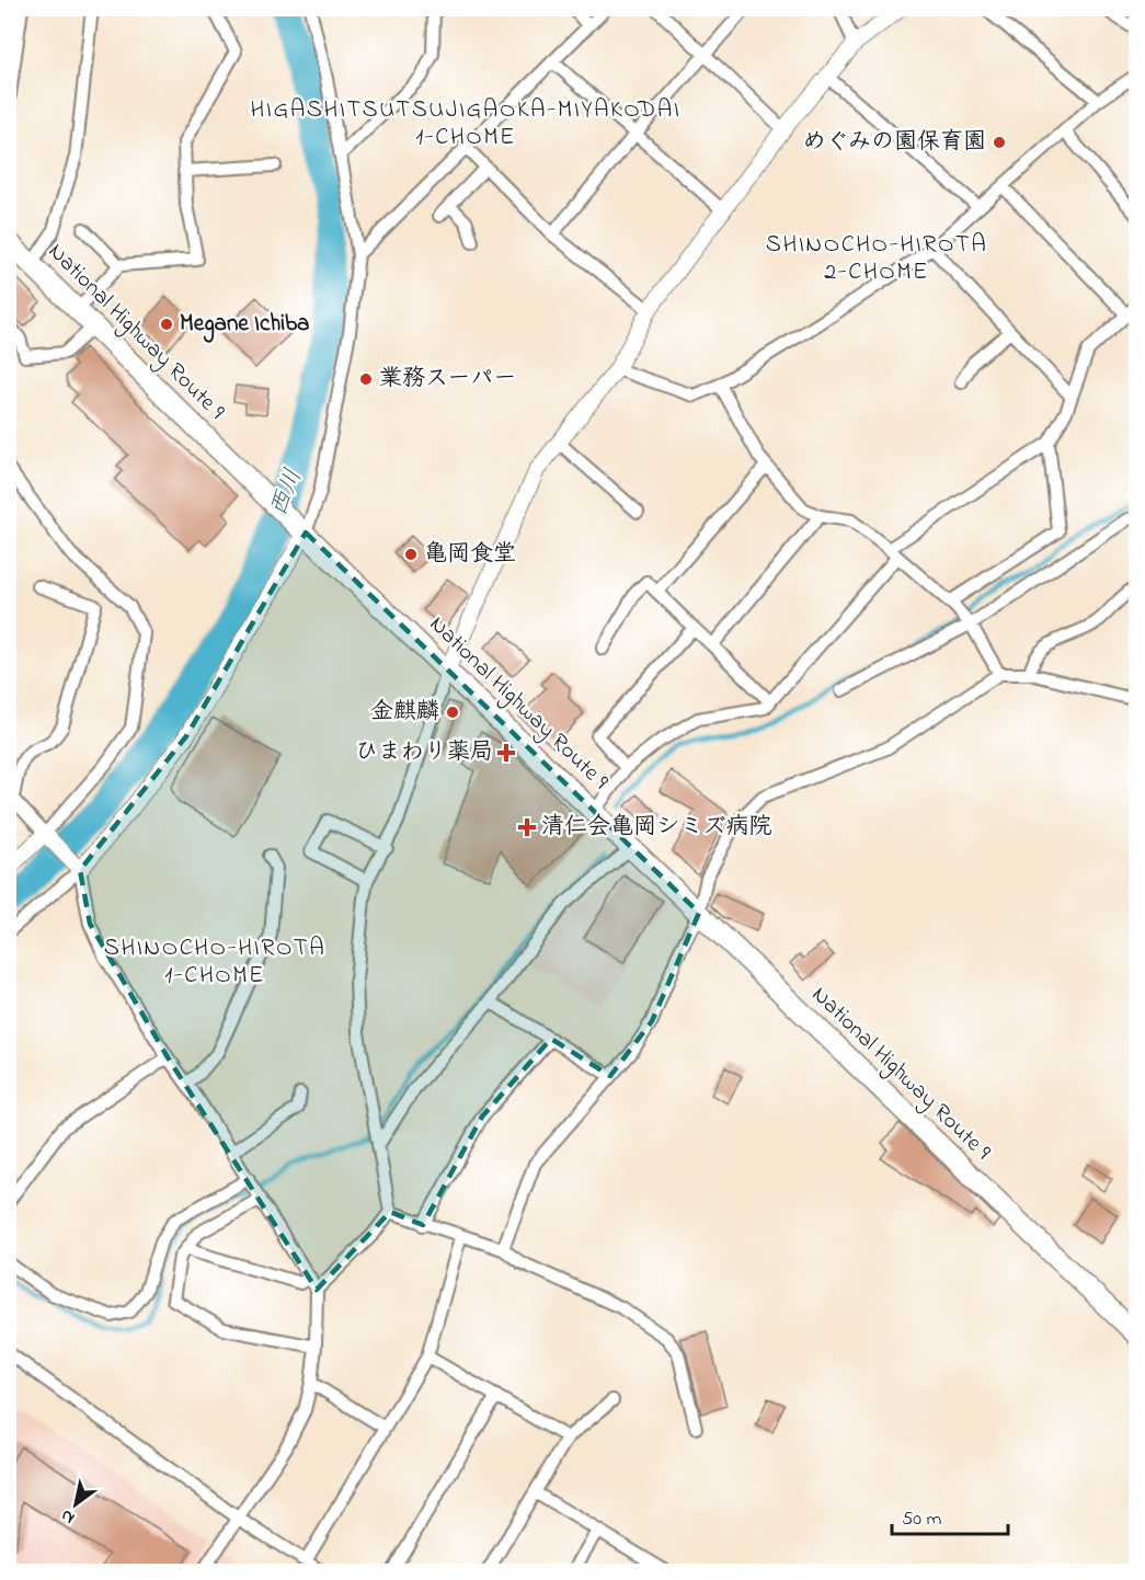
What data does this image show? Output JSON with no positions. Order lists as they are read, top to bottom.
{
  "streets": {
    "highway": ["National Highway Route 9"]
  },
  "districts": ["HIGASHITSUTSUJIGAOKA-MIYAKODAI 1-CHOME", "SHINOCHO-HIROTA 2-CHOME", "SHINOCHO-HIROTA 1-CHOME"],
  "water": ["西川"],
  "places": {
    "other": [
      "めぐみの園保育園",
      "Megane Ichiba",
      "業務スーパー",
      "亀岡食堂",
      "金麒麟"
    ],
    "health": ["ひまわり薬局", "清仁会亀岡シミズ病院"]
  },
  "scale_bar": "50 m",
  "north": "bottom left"
}
